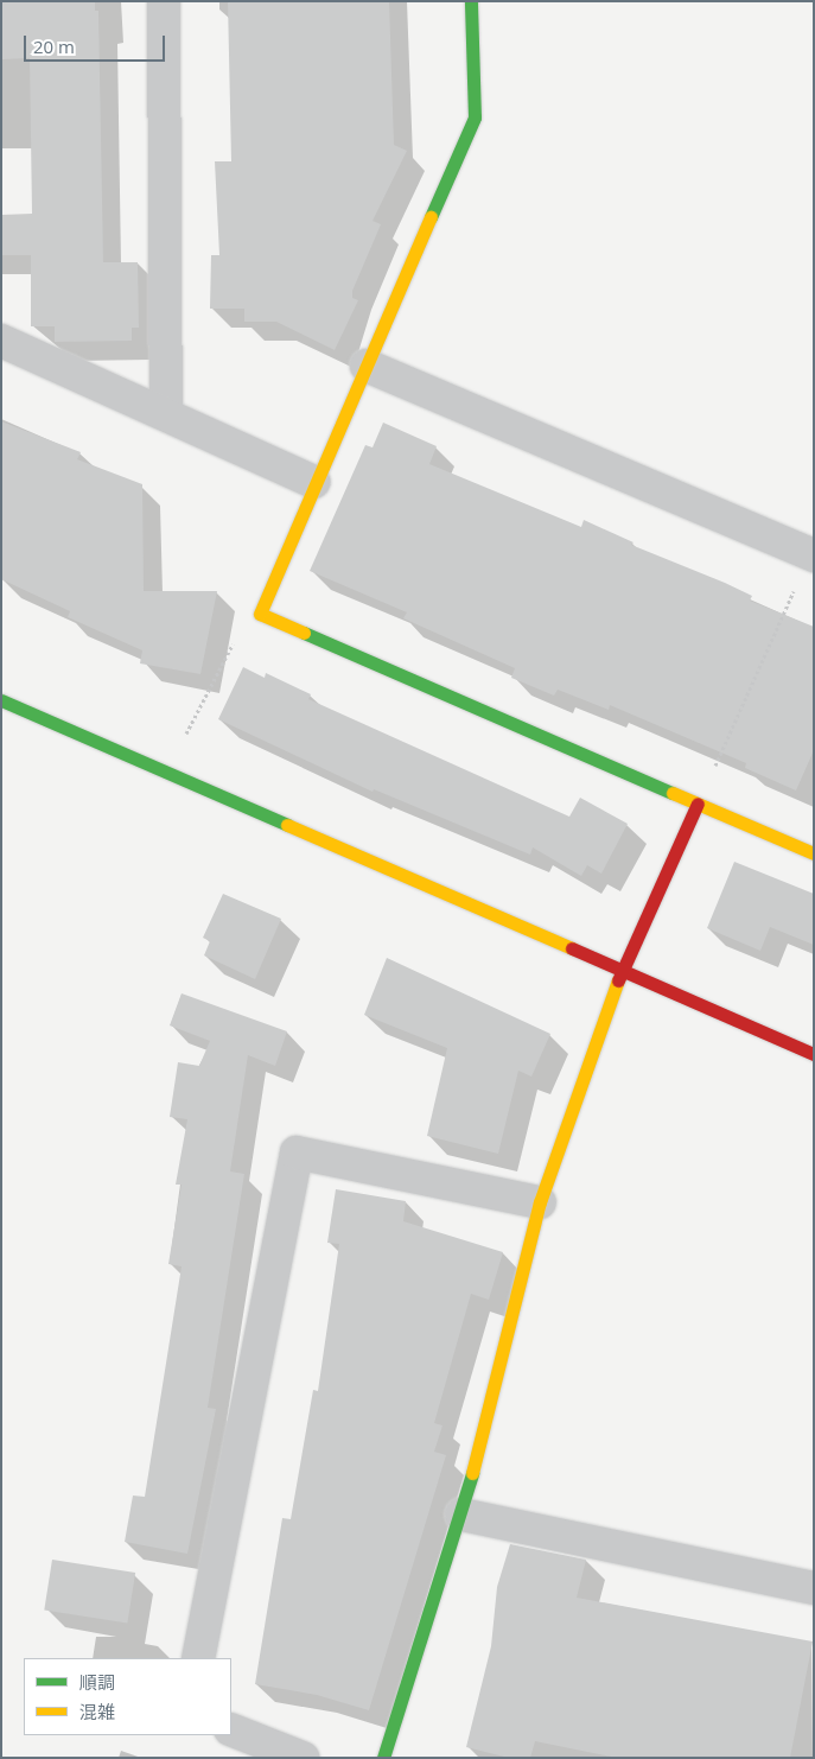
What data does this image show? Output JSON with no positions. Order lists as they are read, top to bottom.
{
  "legend": ["順調", "混雑"],
  "scale_bar": "20 m"
}
